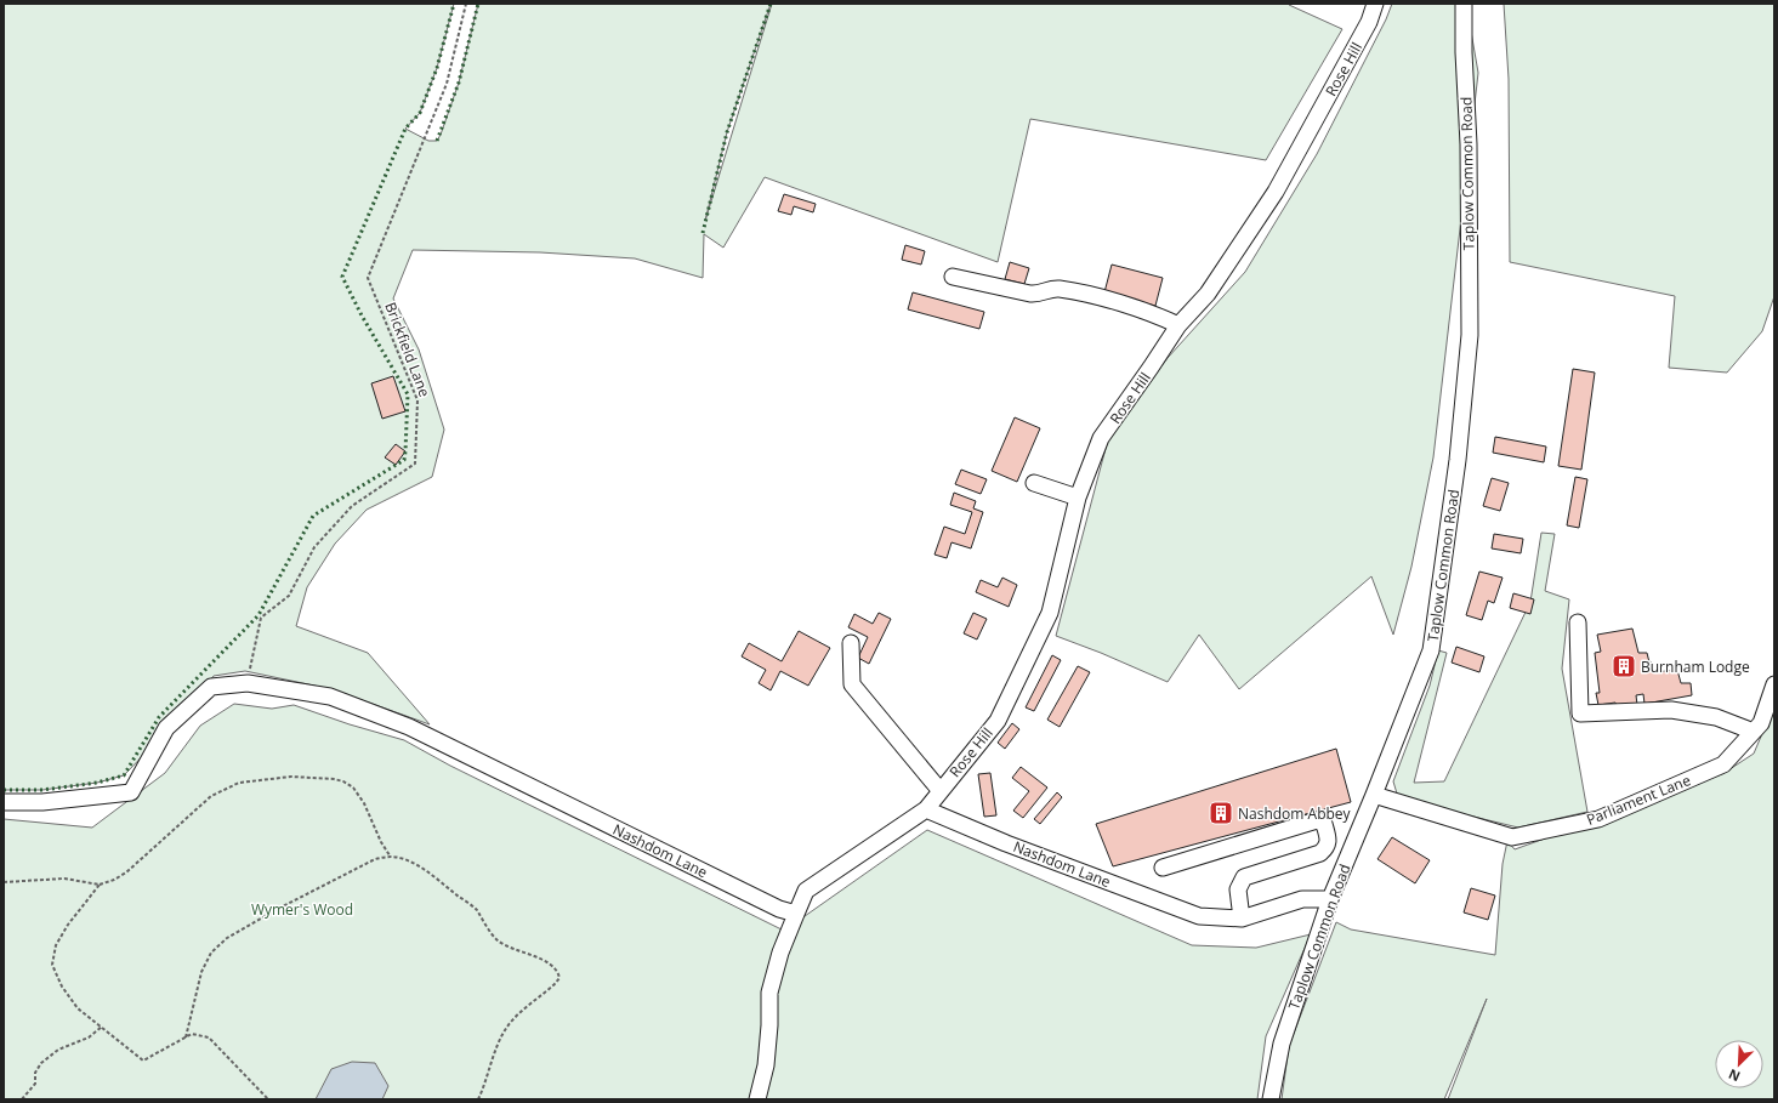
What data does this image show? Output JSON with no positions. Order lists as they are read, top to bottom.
{
  "streets": {
    "street": [
      "Rose Hill",
      "Taplow Common Road",
      "Parliament Lane",
      "Nashdom Lane"
    ],
    "path": ["Brickfield Lane"]
  },
  "crossings": [
    ["Rose Hill", "Nashdom Lane"],
    ["Taplow Common Road", "Parliament Lane"],
    ["Taplow Common Road", "Nashdom Lane"],
    ["Brickfield Lane", "Nashdom Lane"]
  ],
  "parks": ["Wymer's Wood"],
  "places": {
    "building": ["Burnham Lodge", "Nashdom Abbey"]
  },
  "north": "bottom left"
}
